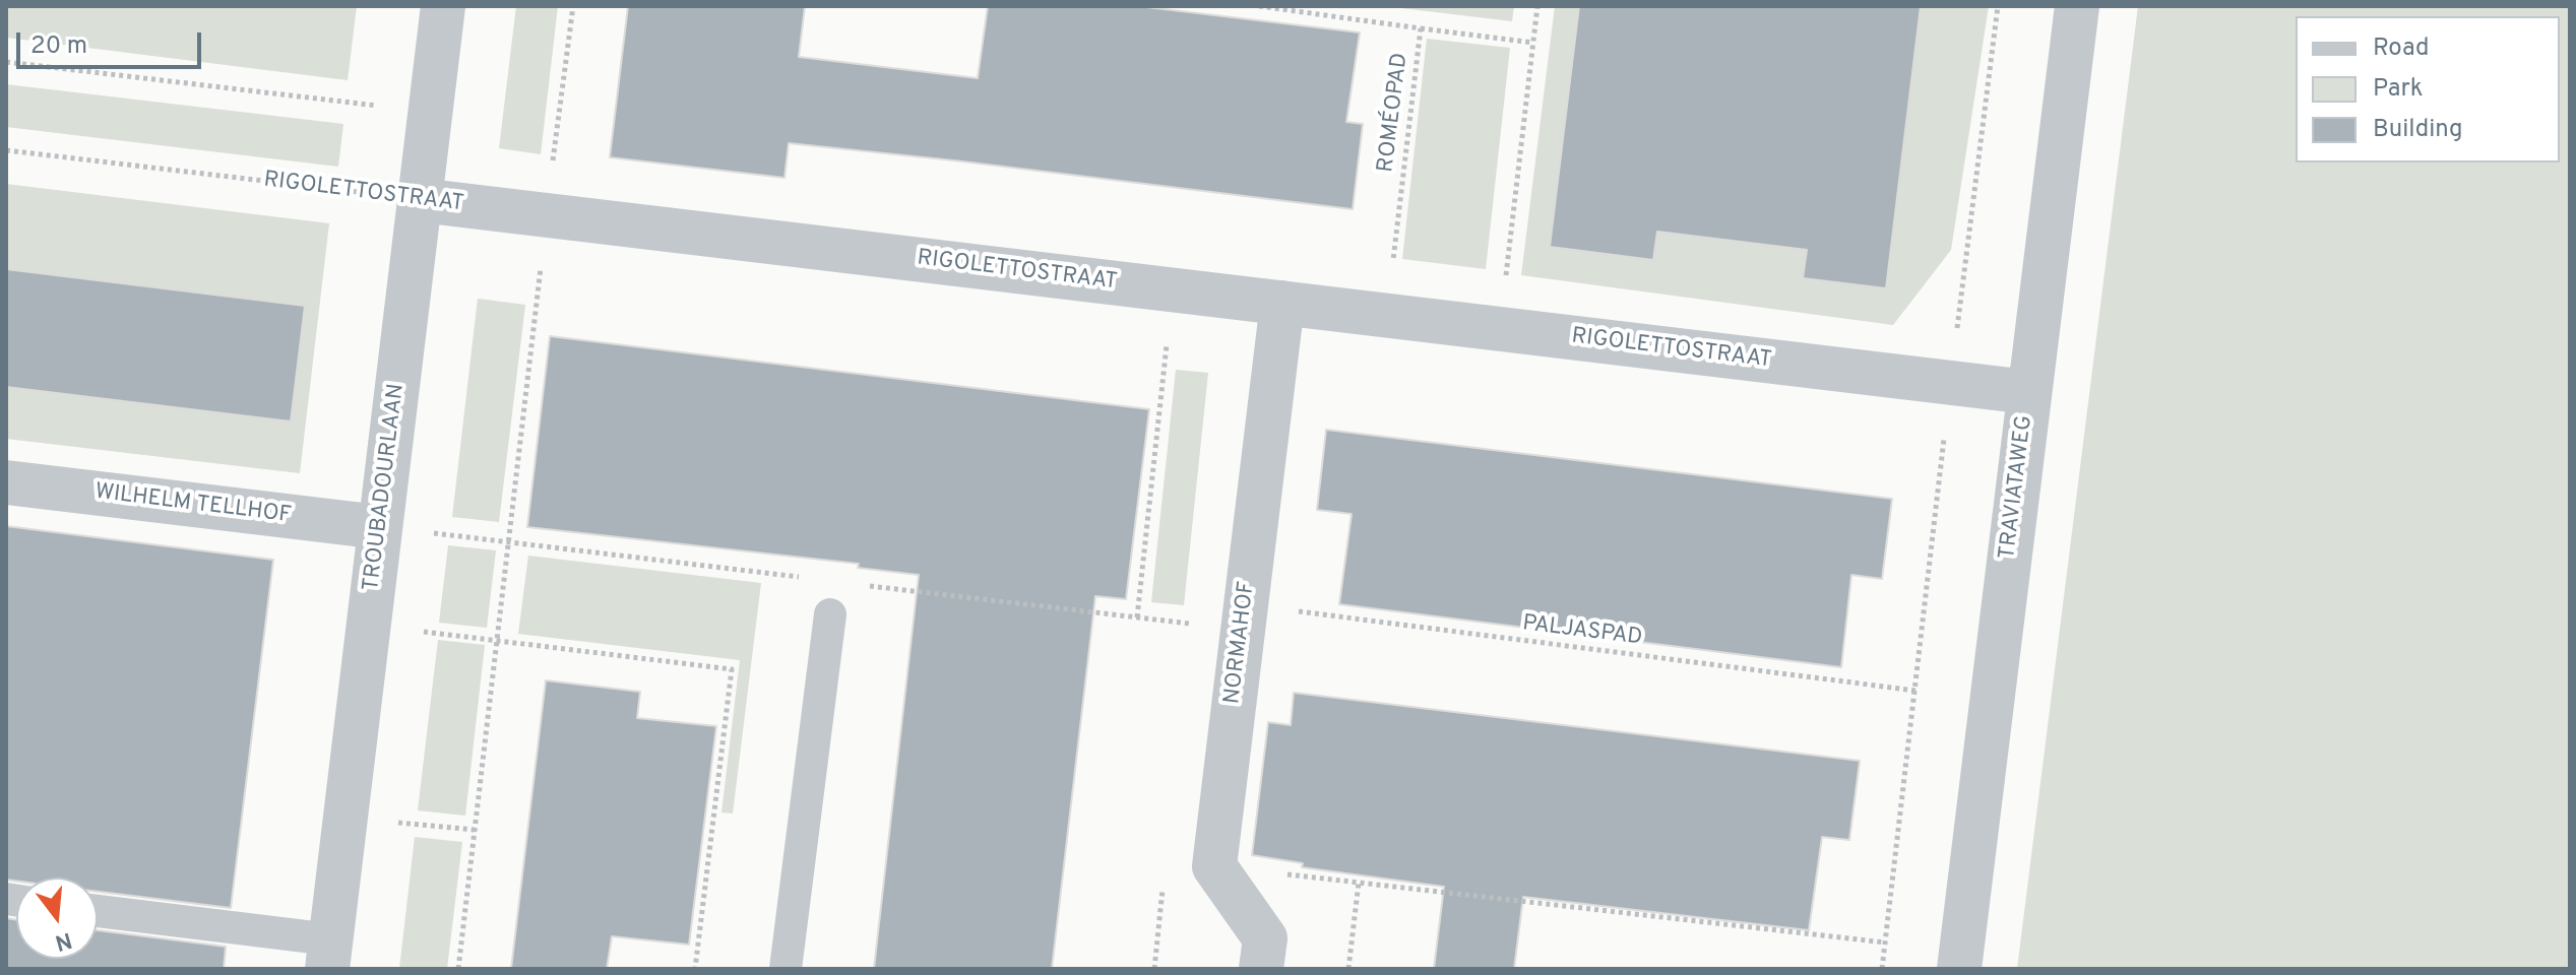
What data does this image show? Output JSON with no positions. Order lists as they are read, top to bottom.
{
  "streets": {
    "street": [
      "RIGOLETTOSTRAAT",
      "TROUBADOURLAAN",
      "TRAVIATAWEG",
      "WILHELM TELLHOF",
      "NORMAHOF"
    ],
    "path": ["ROMÉOPAD", "PALJASPAD"]
  },
  "crossings": [
    ["ROMÉOPAD", "RIGOLETTOSTRAAT"],
    ["RIGOLETTOSTRAAT", "TROUBADOURLAAN"],
    ["RIGOLETTOSTRAAT", "TRAVIATAWEG"],
    ["RIGOLETTOSTRAAT", "NORMAHOF"],
    ["TROUBADOURLAAN", "WILHELM TELLHOF"],
    ["PALJASPAD", "NORMAHOF"]
  ],
  "legend": ["Road", "Park", "Building"],
  "scale_bar": "20 m",
  "north": "bottom"
}
